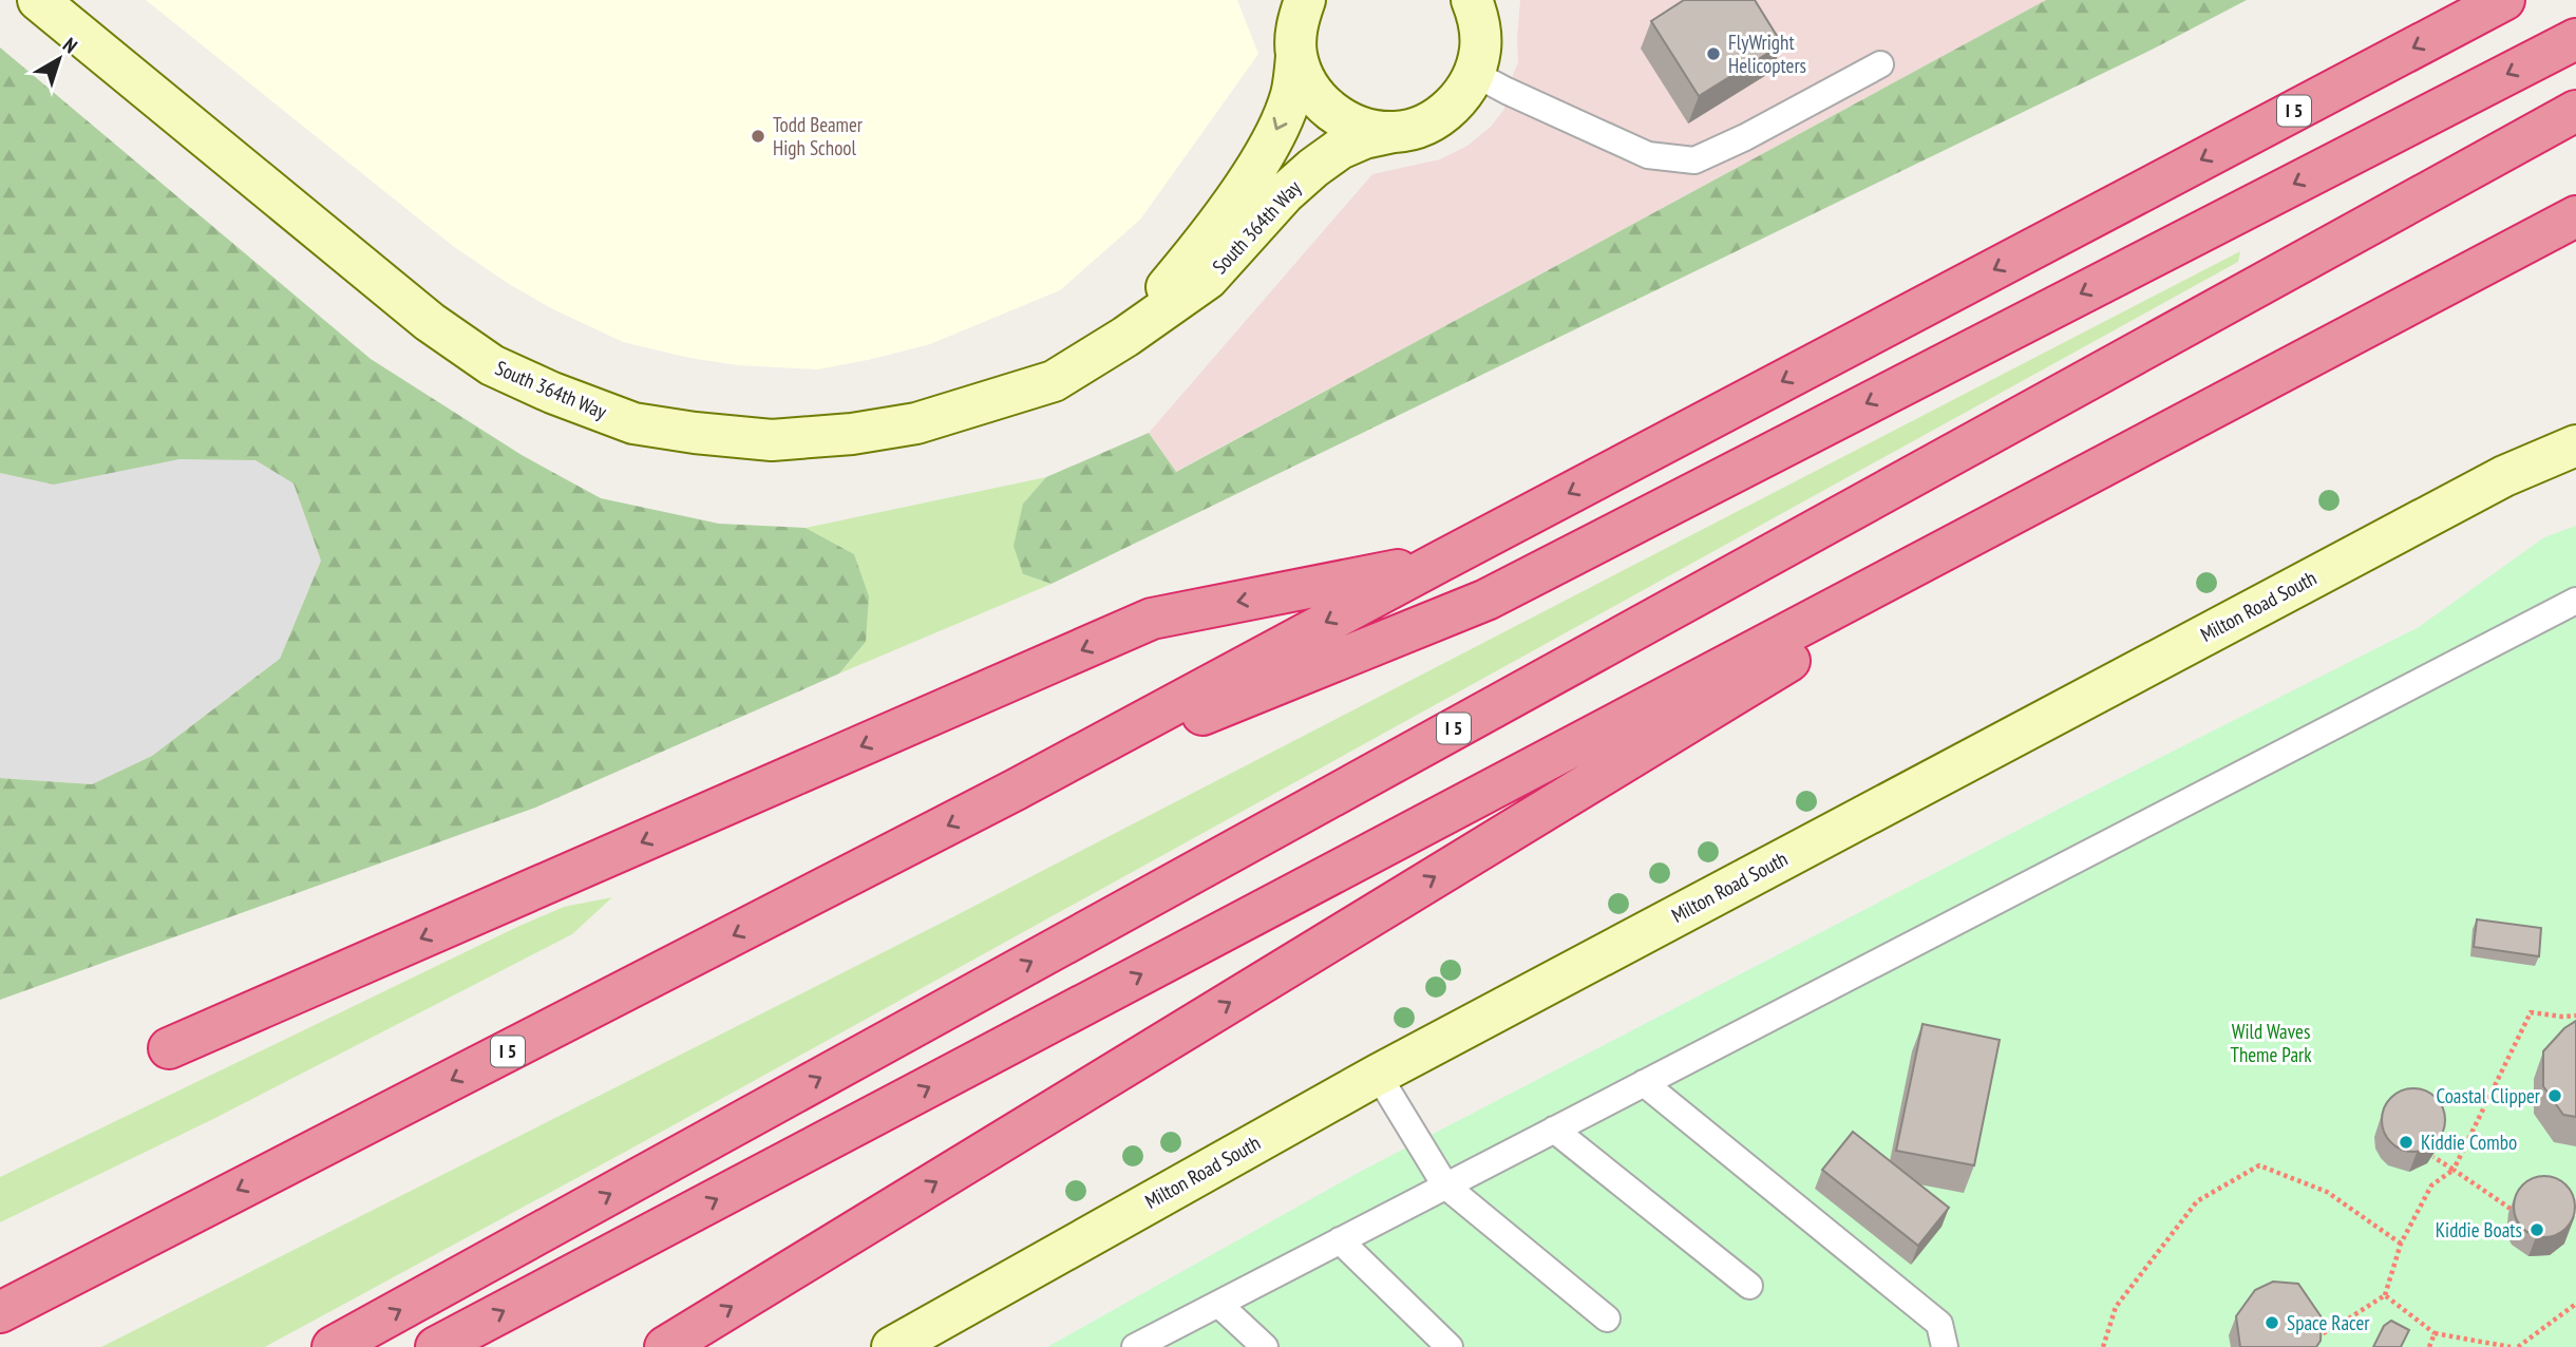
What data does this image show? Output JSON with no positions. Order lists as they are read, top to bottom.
{
  "streets": {
    "highway": ["I 5"],
    "street": ["South 364th Way", "Milton Road South"]
  },
  "parks": ["Wild Waves Theme Park"],
  "places": [
    "FlyWright Helicopters",
    "Todd Beamer High School",
    "Coastal Clipper",
    "Kiddie Combo",
    "Kiddie Boats",
    "Space Racer"
  ],
  "north": "top right"
}
